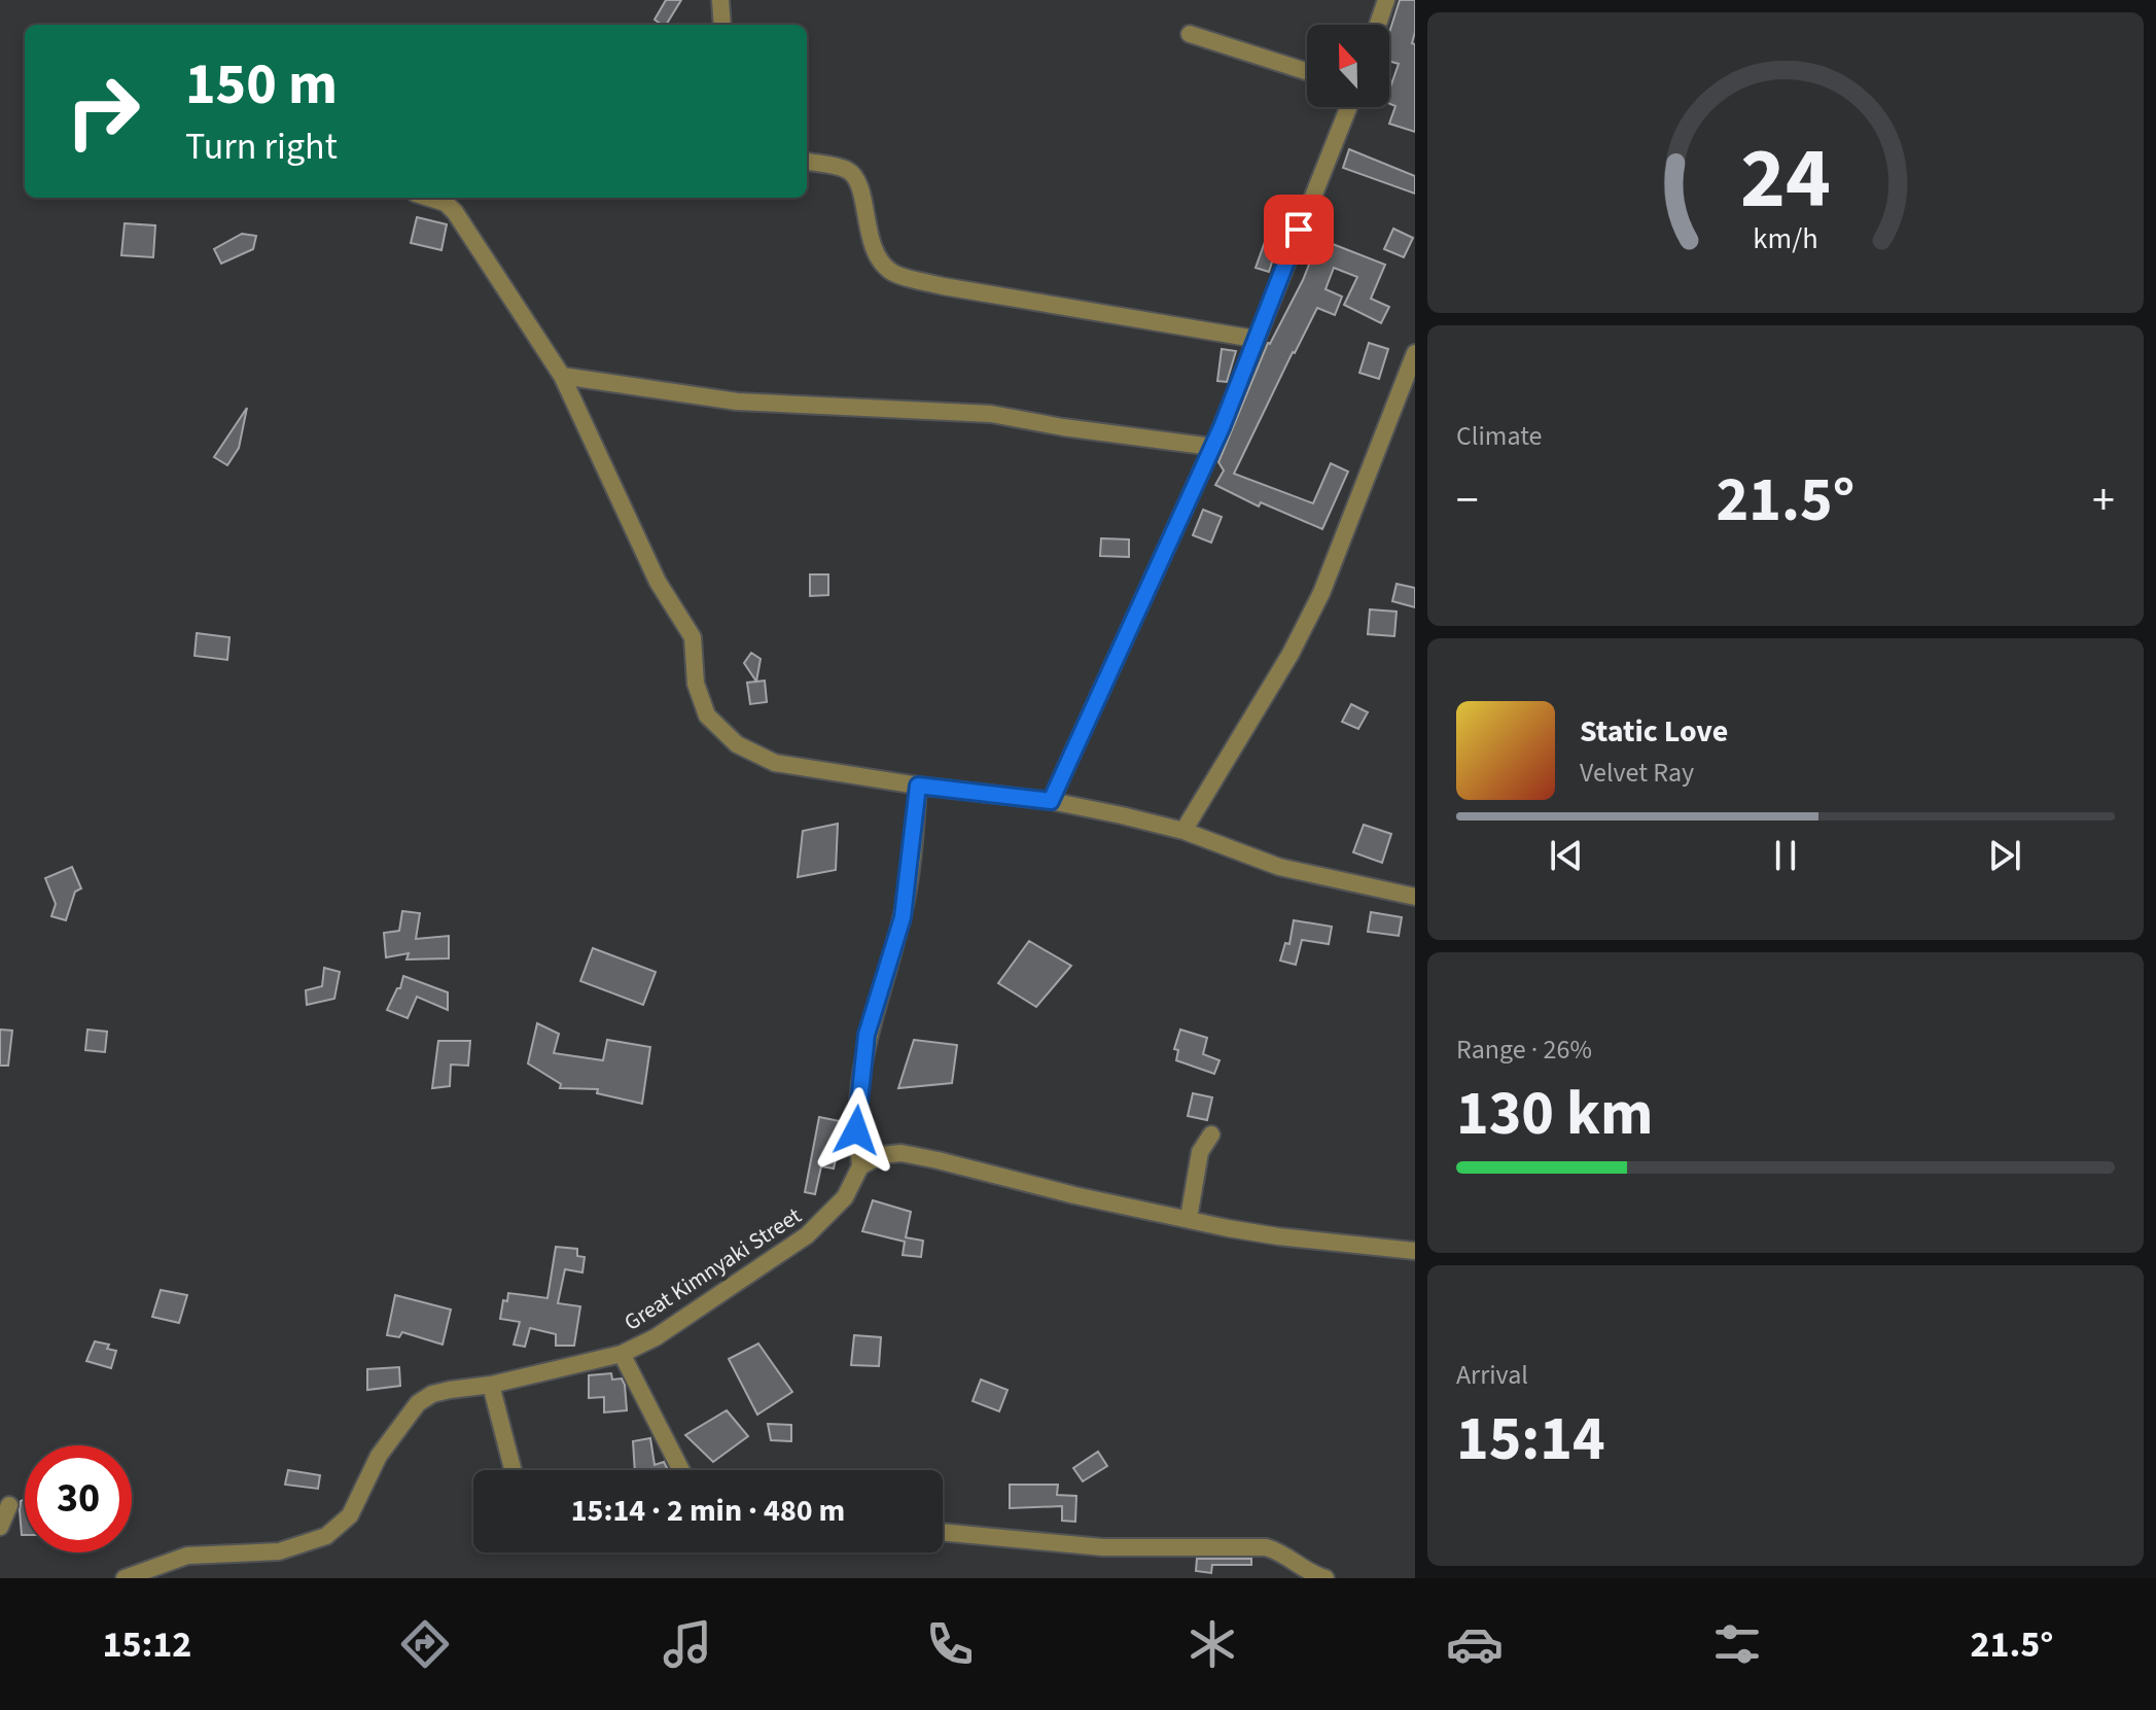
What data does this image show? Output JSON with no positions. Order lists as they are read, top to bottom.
{
  "streets": {
    "street": ["Great Kimnyaki Street"]
  },
  "north": "top",
  "page": {
    "turn": ["150 m", "Turn right"],
    "tile": [
      "Climate",
      ["Range · 26%", "130 km"],
      ["Arrival", "15:14"]
    ],
    "heat": ["−", "21.5°", "+"],
    "song": ["Static Love", "Velvet Ray"],
    "limit": "30",
    "trip": "15:14 · 2 min · 480 m",
    "tabs": ["15:12", "21.5°"],
    "gauge": ["24", "km/h"]
  }
}
